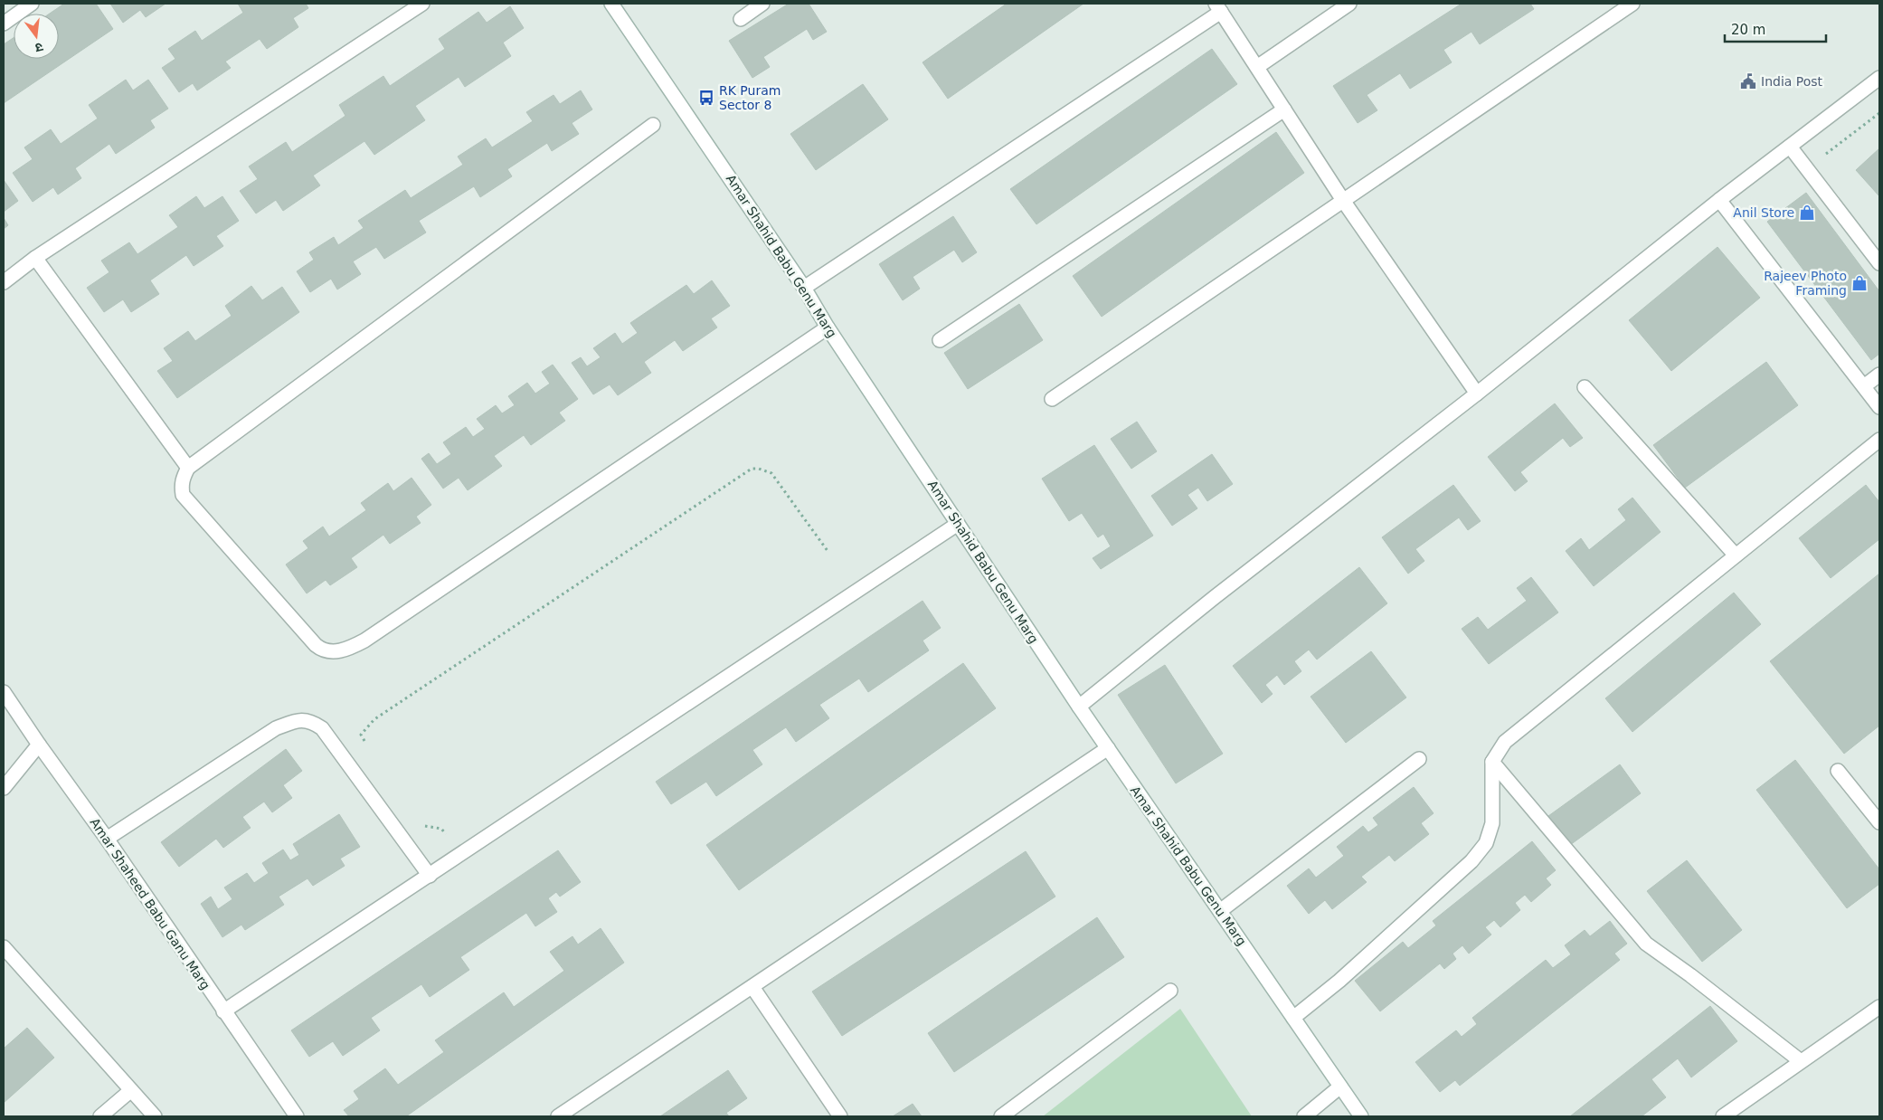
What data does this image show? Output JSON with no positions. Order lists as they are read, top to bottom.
{
  "streets": {
    "street": ["Amar Shahid Babu Genu Marg", "Amar Shaheed Babu Ganu Marg"]
  },
  "places": {
    "public building": ["India Post"],
    "bus stop": ["RK Puram Sector 8"],
    "shop": ["Anil Store", "Rajeev Photo Framing"]
  },
  "scale_bar": "20 m",
  "north": "bottom"
}
